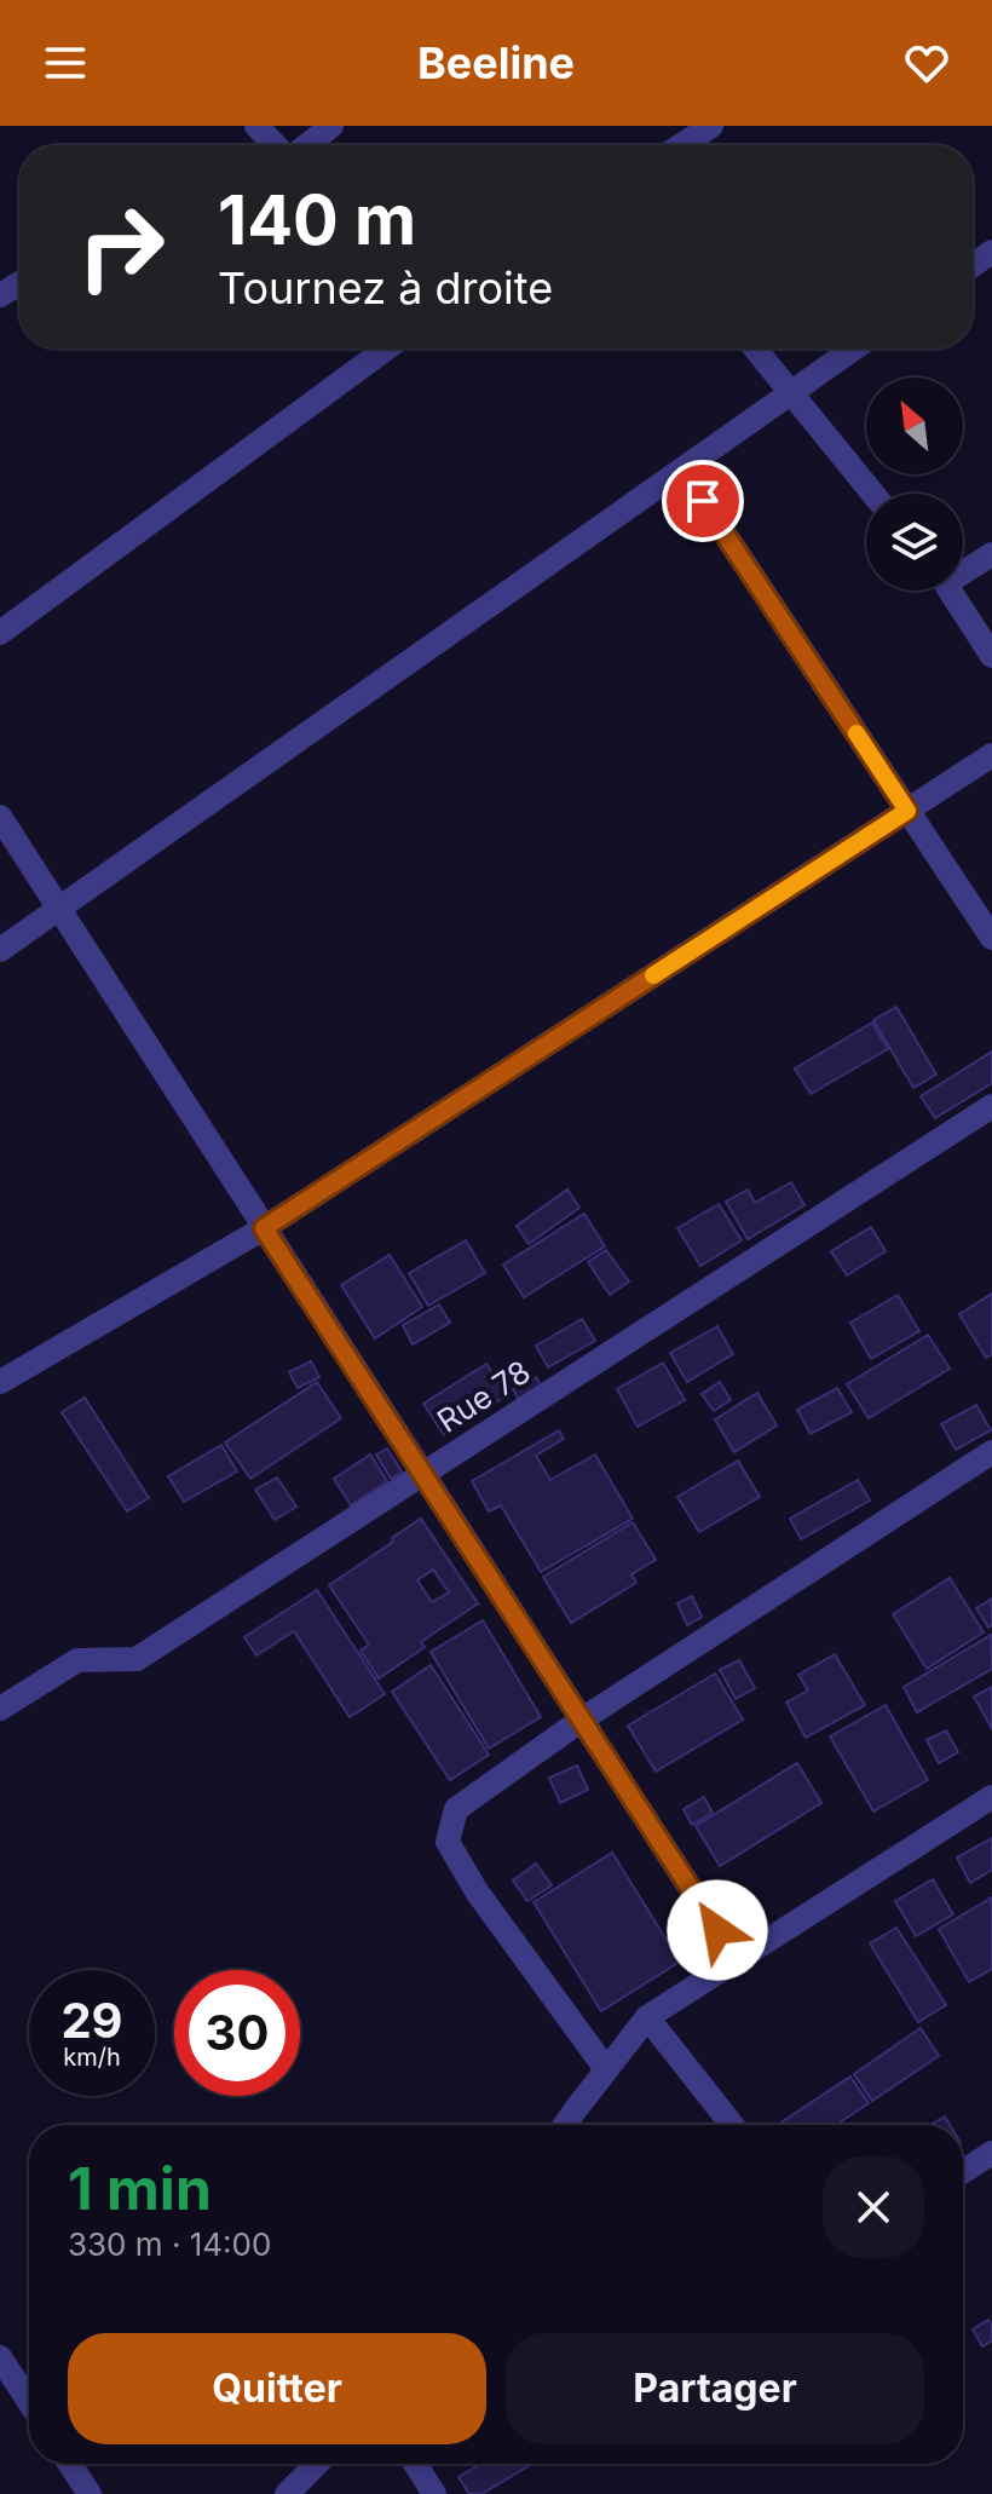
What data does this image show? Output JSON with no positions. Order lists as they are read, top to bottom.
{
  "streets": {
    "street": ["Rue 78"]
  },
  "north": "top left",
  "page": {
    "header": "Beeline",
    "turn": ["140 m", "Tournez à droite"],
    "speed": "29 km/h",
    "limit": "30",
    "heading": ["1 min", "330 m · 14:00"],
    "buttons": ["Quitter", "Partager"]
  }
}
